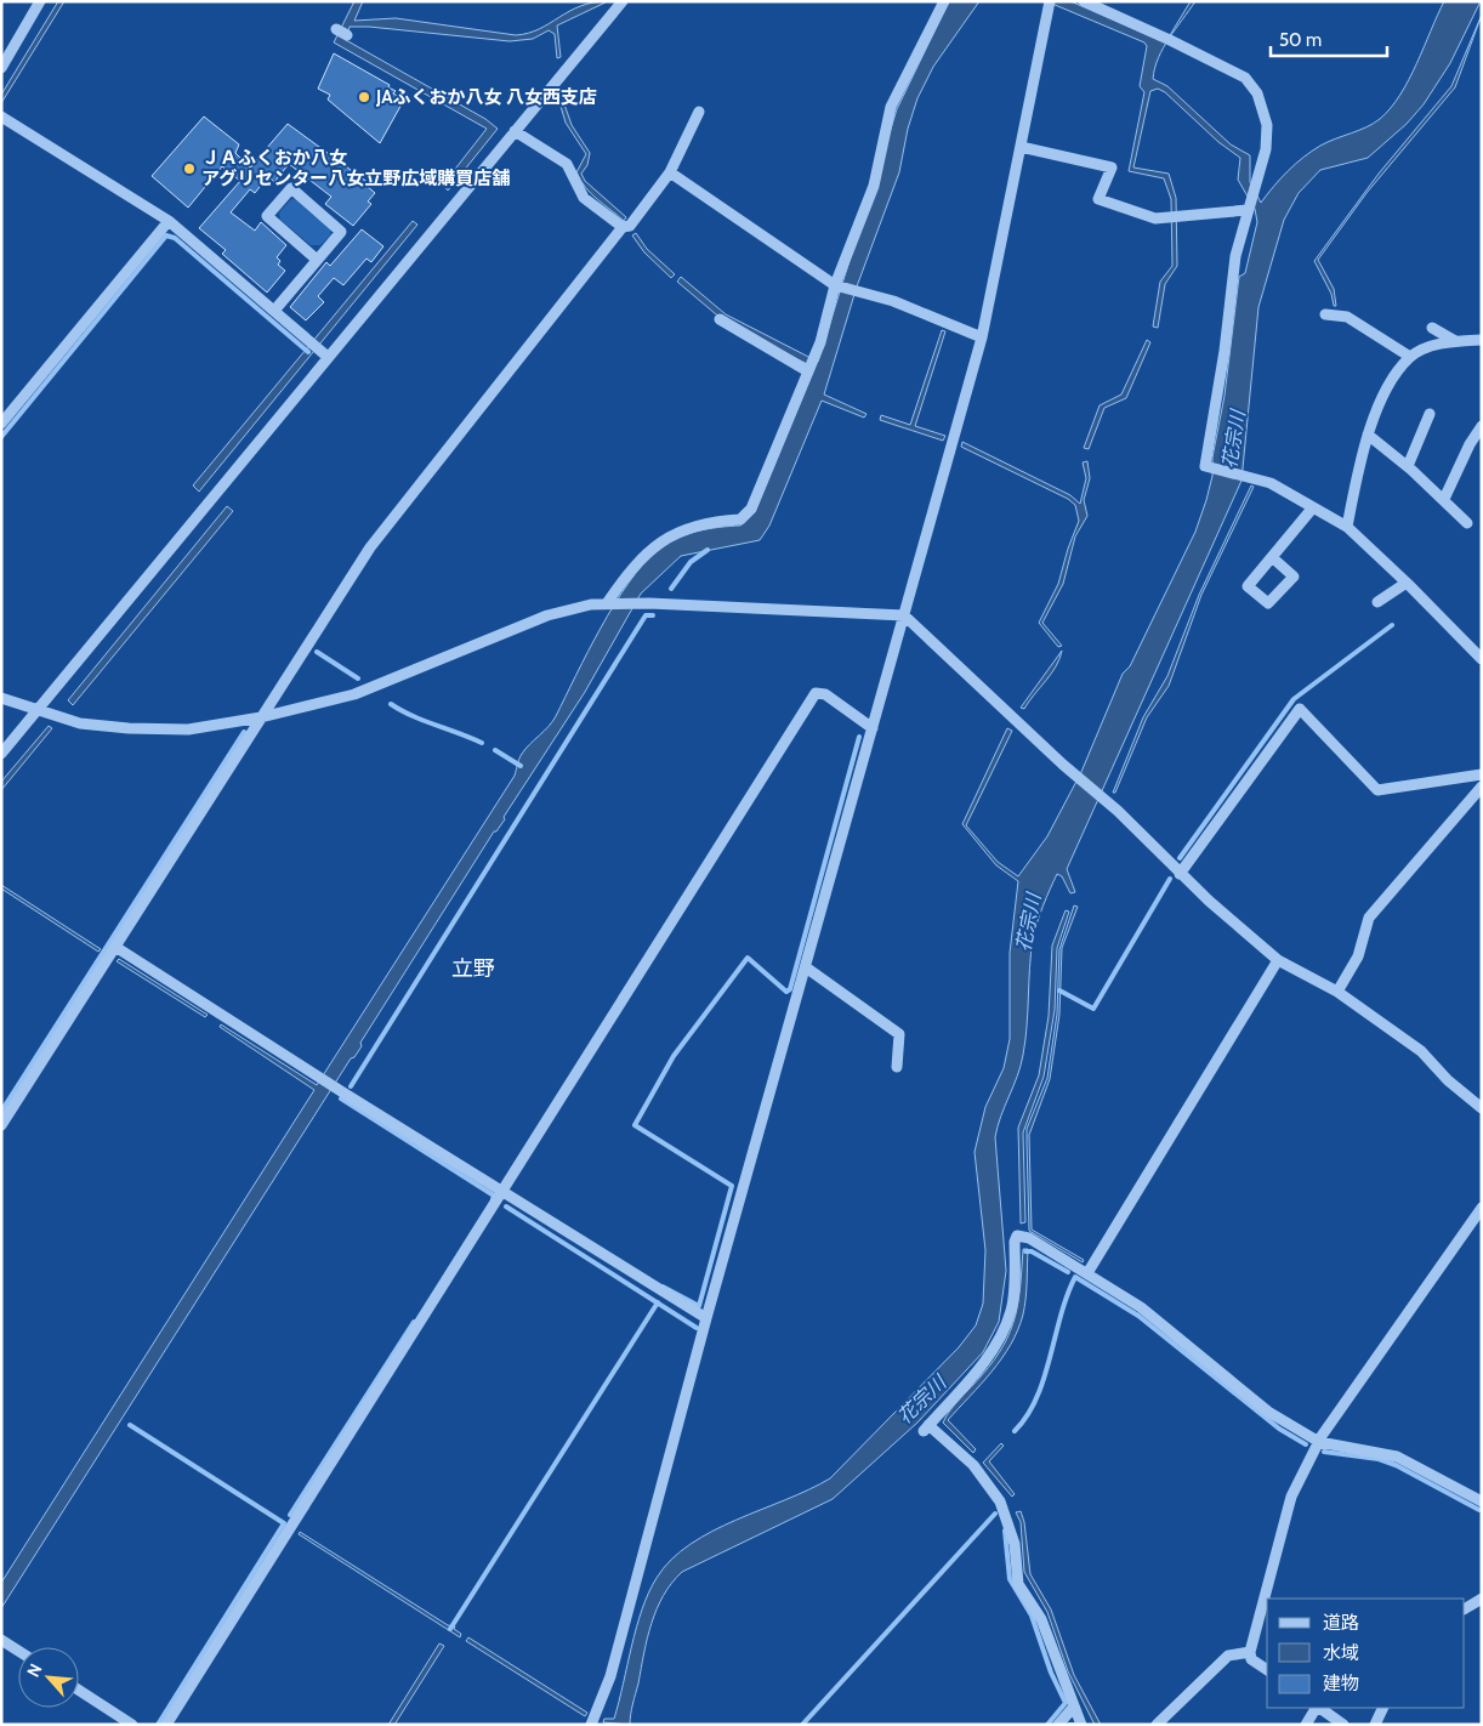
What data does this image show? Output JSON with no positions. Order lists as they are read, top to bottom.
{
  "districts": ["立野"],
  "water": ["花宗川"],
  "places": ["JAふくおか八女 八女西支店", "ＪＡふくおか八女 アグリセンター八女立野広域購買店舗"],
  "legend": ["道路", "水域", "建物"],
  "scale_bar": "50 m",
  "north": "top left"
}
